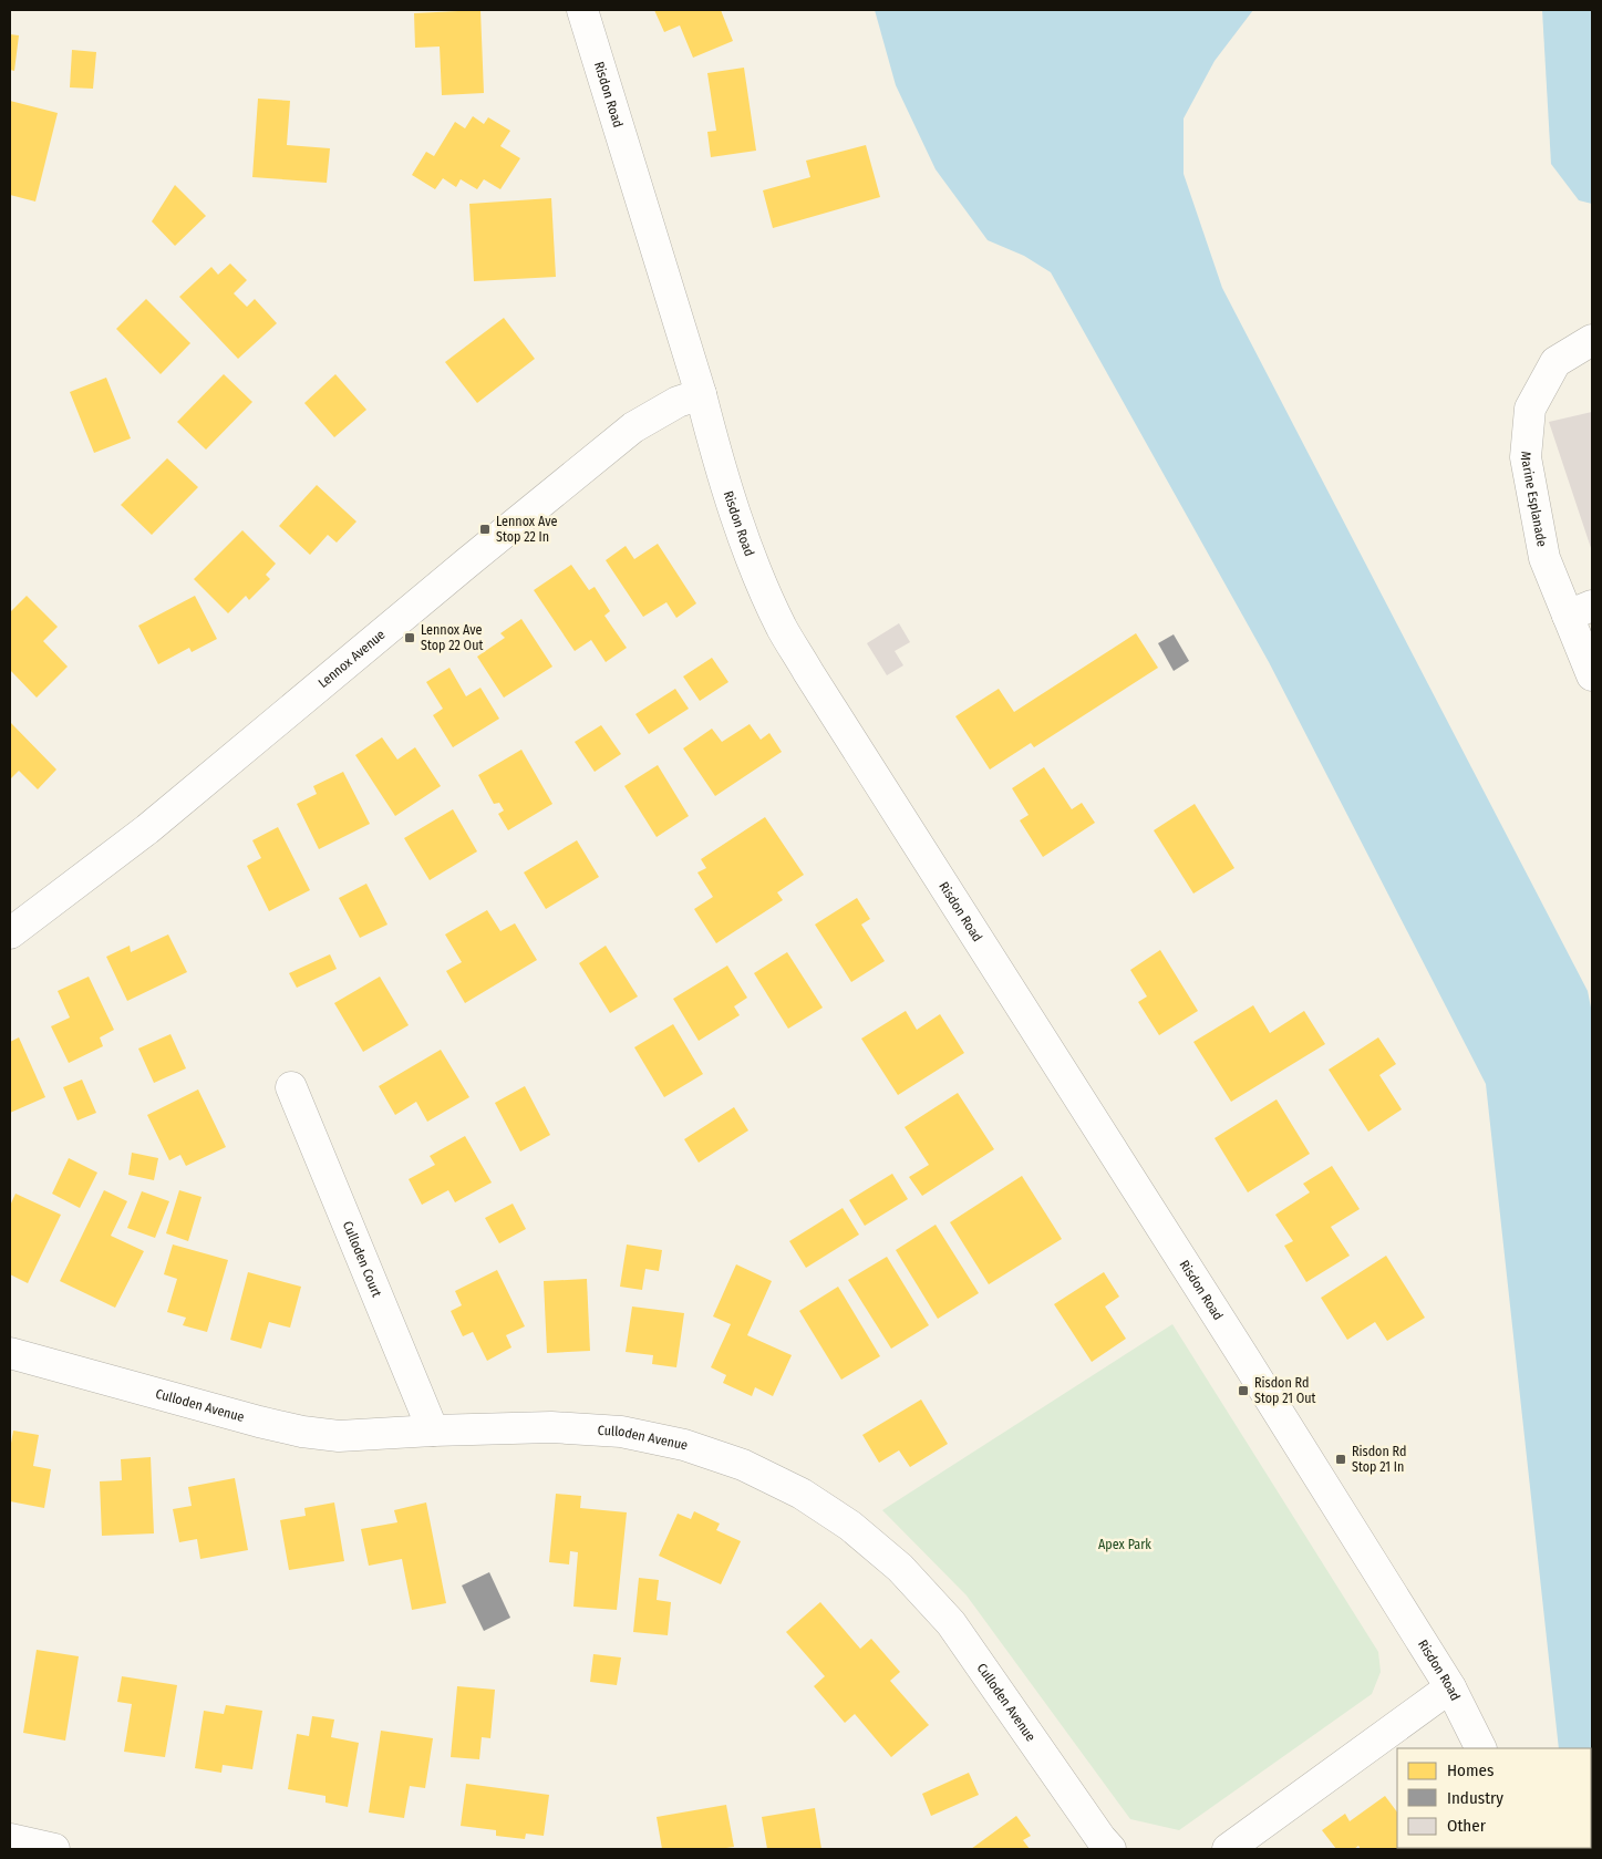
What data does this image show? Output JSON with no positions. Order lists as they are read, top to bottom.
{
  "streets": {
    "main road": [
      "Risdon Road",
      "Marine Esplanade",
      "Lennox Avenue",
      "Culloden Court",
      "Culloden Avenue"
    ]
  },
  "crossings": [
    ["Risdon Road", "Lennox Avenue"],
    ["Culloden Court", "Culloden Avenue"]
  ],
  "parks": ["Apex Park"],
  "places": {
    "transit": [
      "Lennox Ave Stop 22 In",
      "Lennox Ave Stop 22 Out",
      "Risdon Rd Stop 21 Out",
      "Risdon Rd Stop 21 In"
    ]
  },
  "legend": ["Homes", "Industry", "Other"]
}
